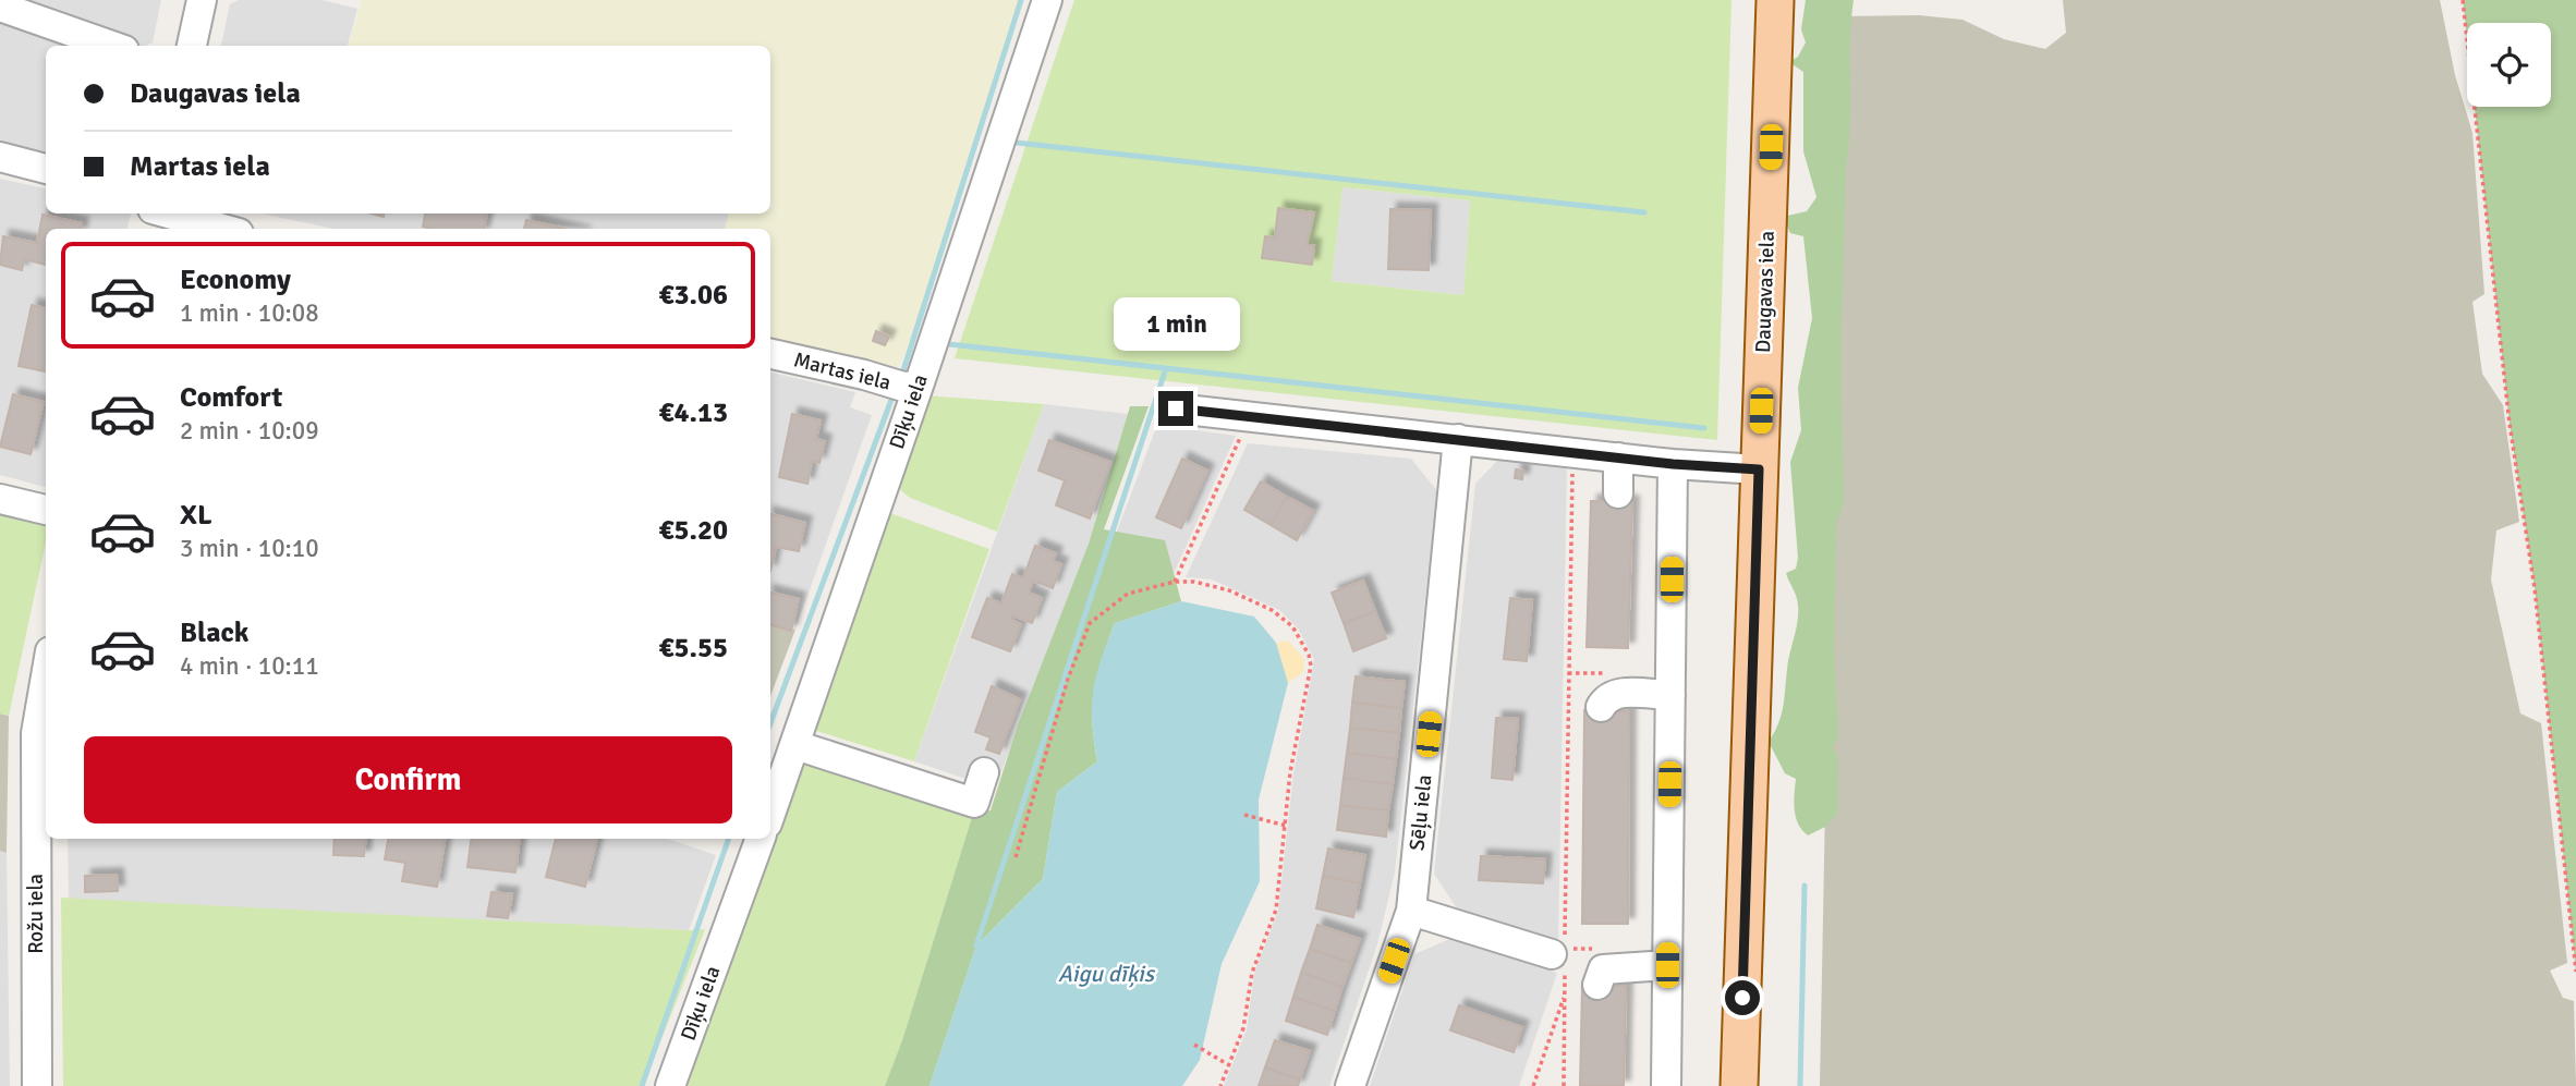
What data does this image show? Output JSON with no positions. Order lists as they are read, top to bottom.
{
  "streets": {
    "main road": ["Daugavas iela"],
    "street": [
      "Martas iela",
      "Dīķu iela",
      "Sēļu iela",
      "Rožu iela"
    ]
  },
  "crossings": [
    ["Martas iela", "Dīķu iela"]
  ],
  "water": ["Aigu dīķis"],
  "page": {
    "banner": ["Daugavas iela", "Martas iela"],
    "list": [
      {
        "name": "Economy",
        "note": "1 min · 10:08",
        "value": "€3.06"
      },
      {
        "name": "Comfort",
        "note": "2 min · 10:09",
        "value": "€4.13"
      },
      {
        "name": "XL",
        "note": "3 min · 10:10",
        "value": "€5.20"
      },
      {
        "name": "Black",
        "note": "4 min · 10:11",
        "value": "€5.55"
      }
    ],
    "bubble": "1 min",
    "buttons": "Confirm"
  }
}
